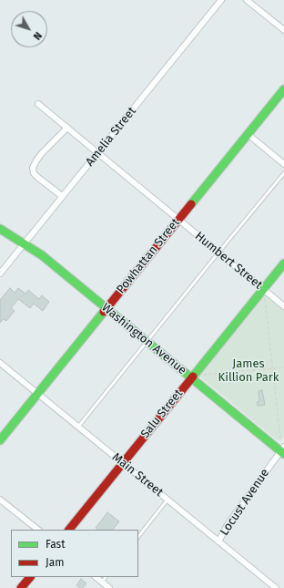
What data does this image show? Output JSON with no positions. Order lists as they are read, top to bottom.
{
  "streets": {
    "street": [
      "Amelia Street",
      "Powhattan Street",
      "Humbert Street",
      "Washington Avenue",
      "Salu Street",
      "Main Street",
      "Locust Avenue"
    ]
  },
  "crossings": [
    ["Amelia Street", "Humbert Street"],
    ["Amelia Street", "Washington Avenue"],
    ["Powhattan Street", "Humbert Street"],
    ["Powhattan Street", "Washington Avenue"],
    ["Powhattan Street", "Main Street"],
    ["Humbert Street", "Salu Street"],
    ["Washington Avenue", "Salu Street"],
    ["Washington Avenue", "Locust Avenue"],
    ["Salu Street", "Main Street"],
    ["Main Street", "Locust Avenue"]
  ],
  "parks": ["James Killion Park"],
  "legend": ["Fast", "Jam"],
  "north": "bottom right"
}
